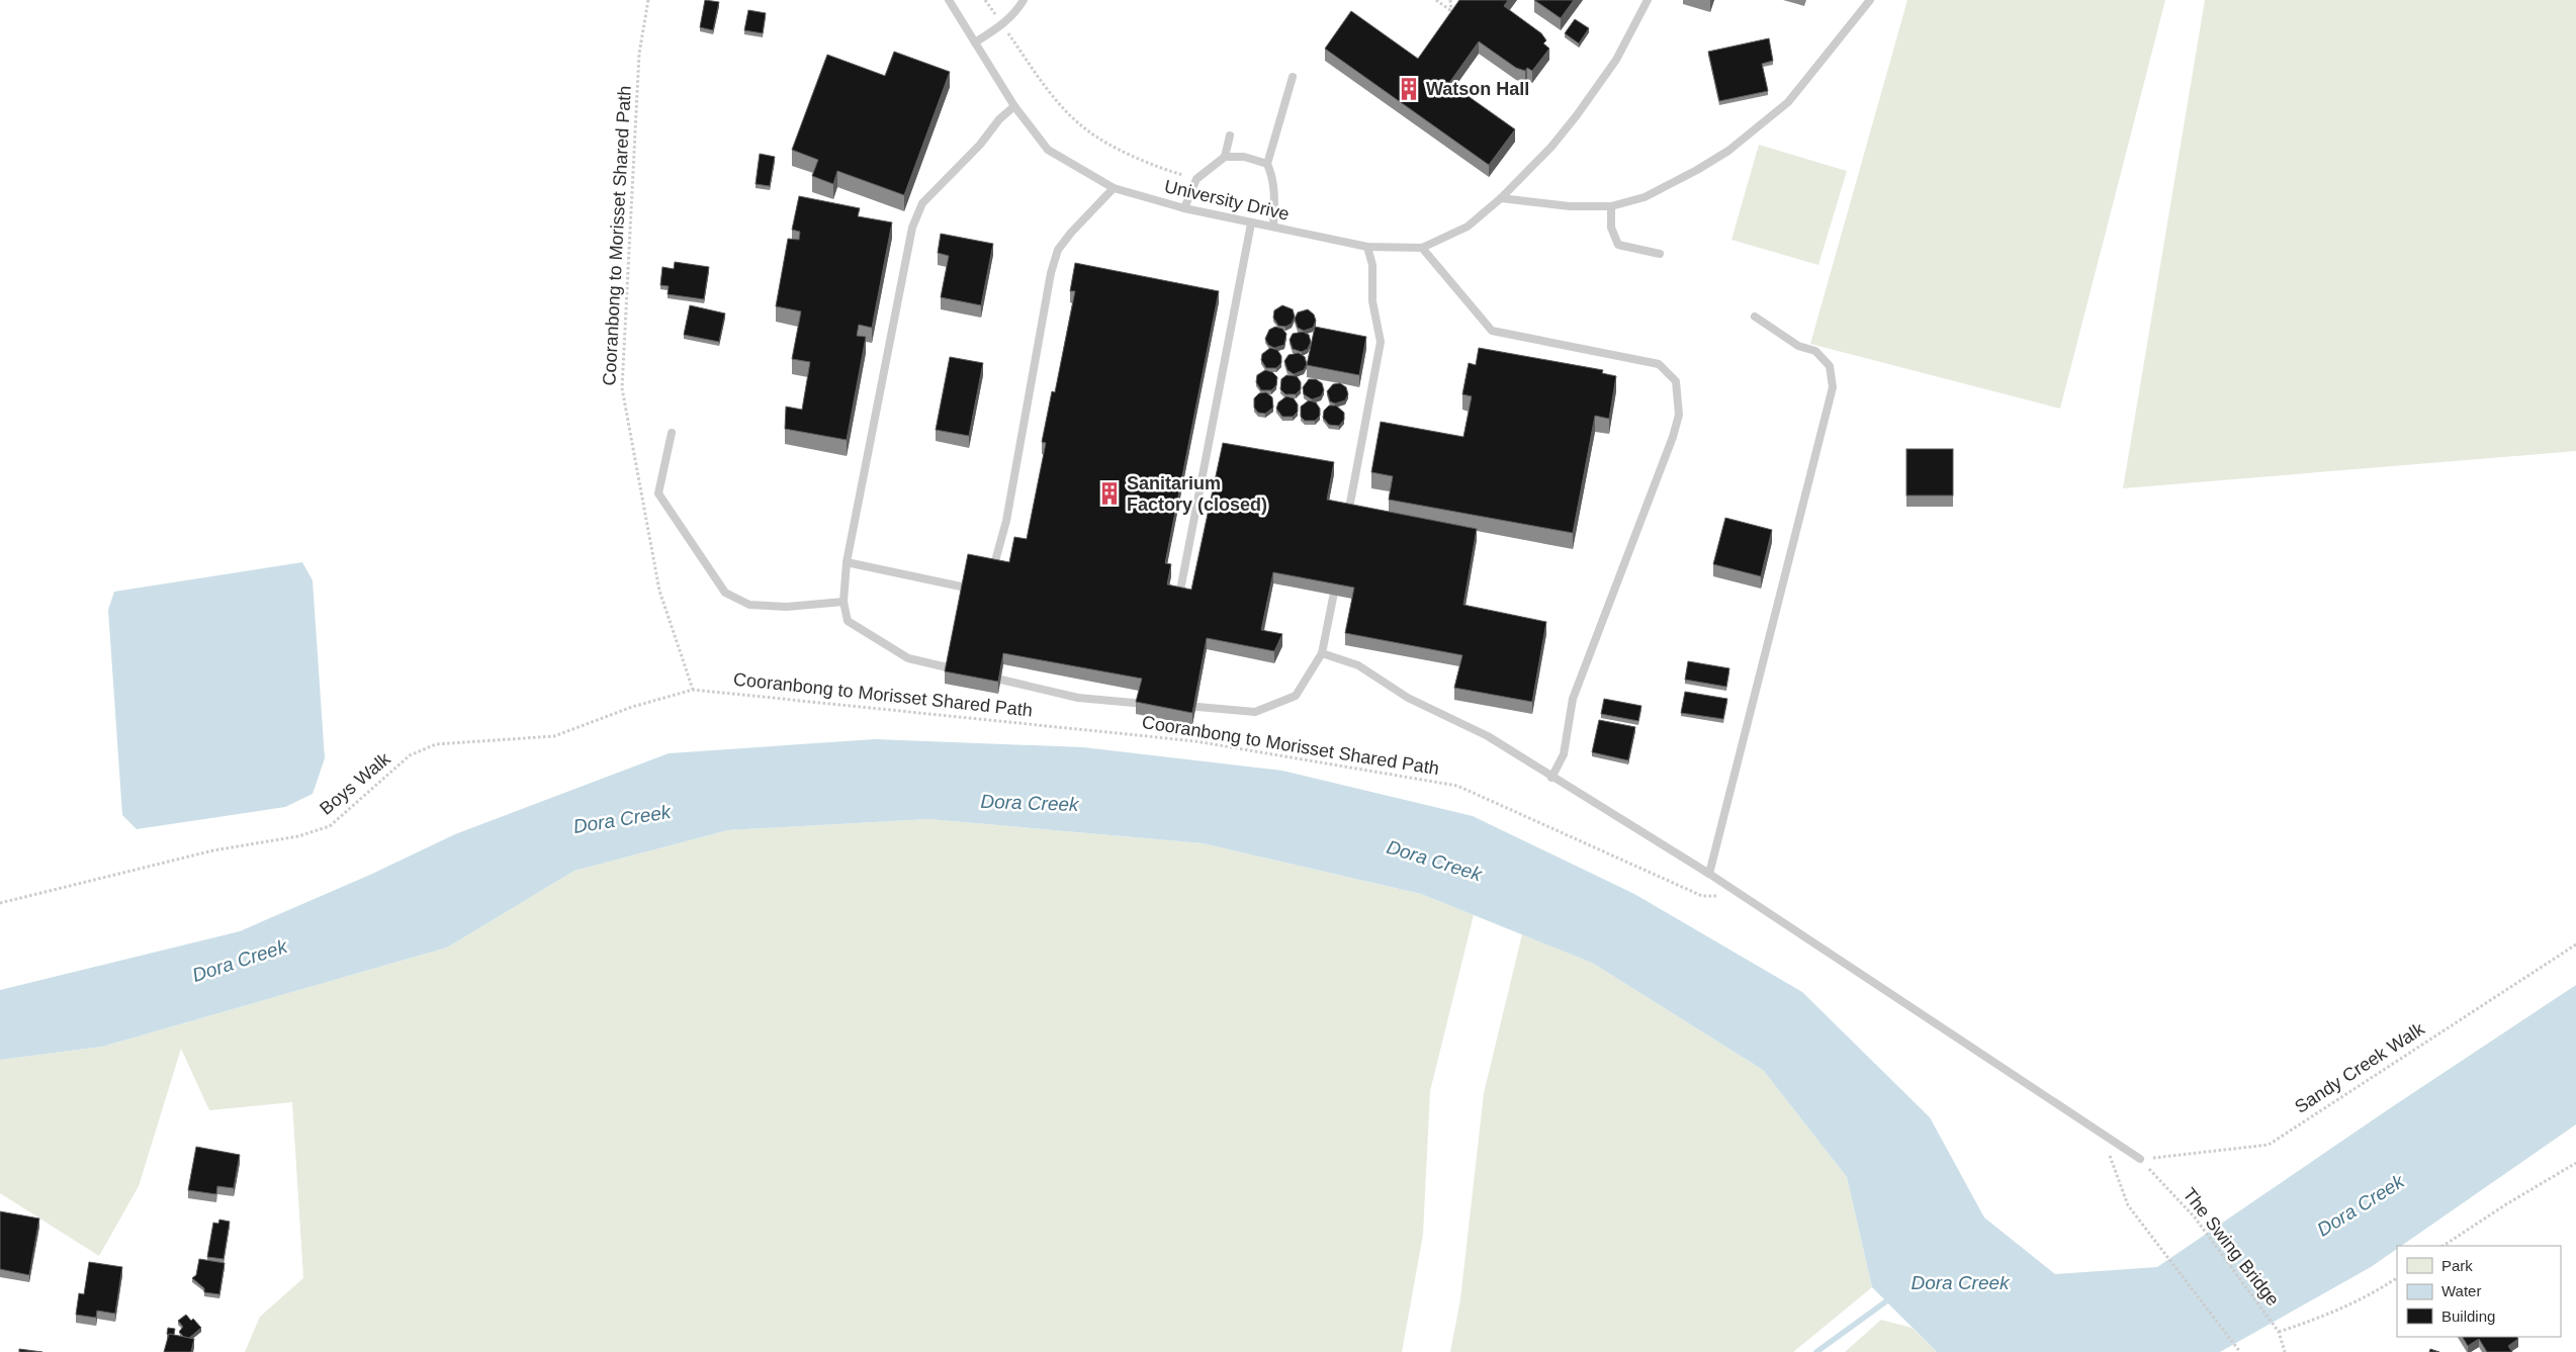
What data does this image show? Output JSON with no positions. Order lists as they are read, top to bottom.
{
  "streets": {
    "lane": ["University Drive"],
    "path": [
      "Cooranbong to Morisset Shared Path",
      "Boys Walk",
      "Sandy Creek Walk",
      "The Swing Bridge"
    ]
  },
  "crossings": [
    ["Cooranbong to Morisset Shared Path", "Boys Walk"],
    ["Sandy Creek Walk", "The Swing Bridge"]
  ],
  "water": ["Dora Creek"],
  "places": {
    "building": ["Watson Hall", "Sanitarium Factory (closed)"]
  },
  "legend": ["Park", "Water", "Building"]
}
